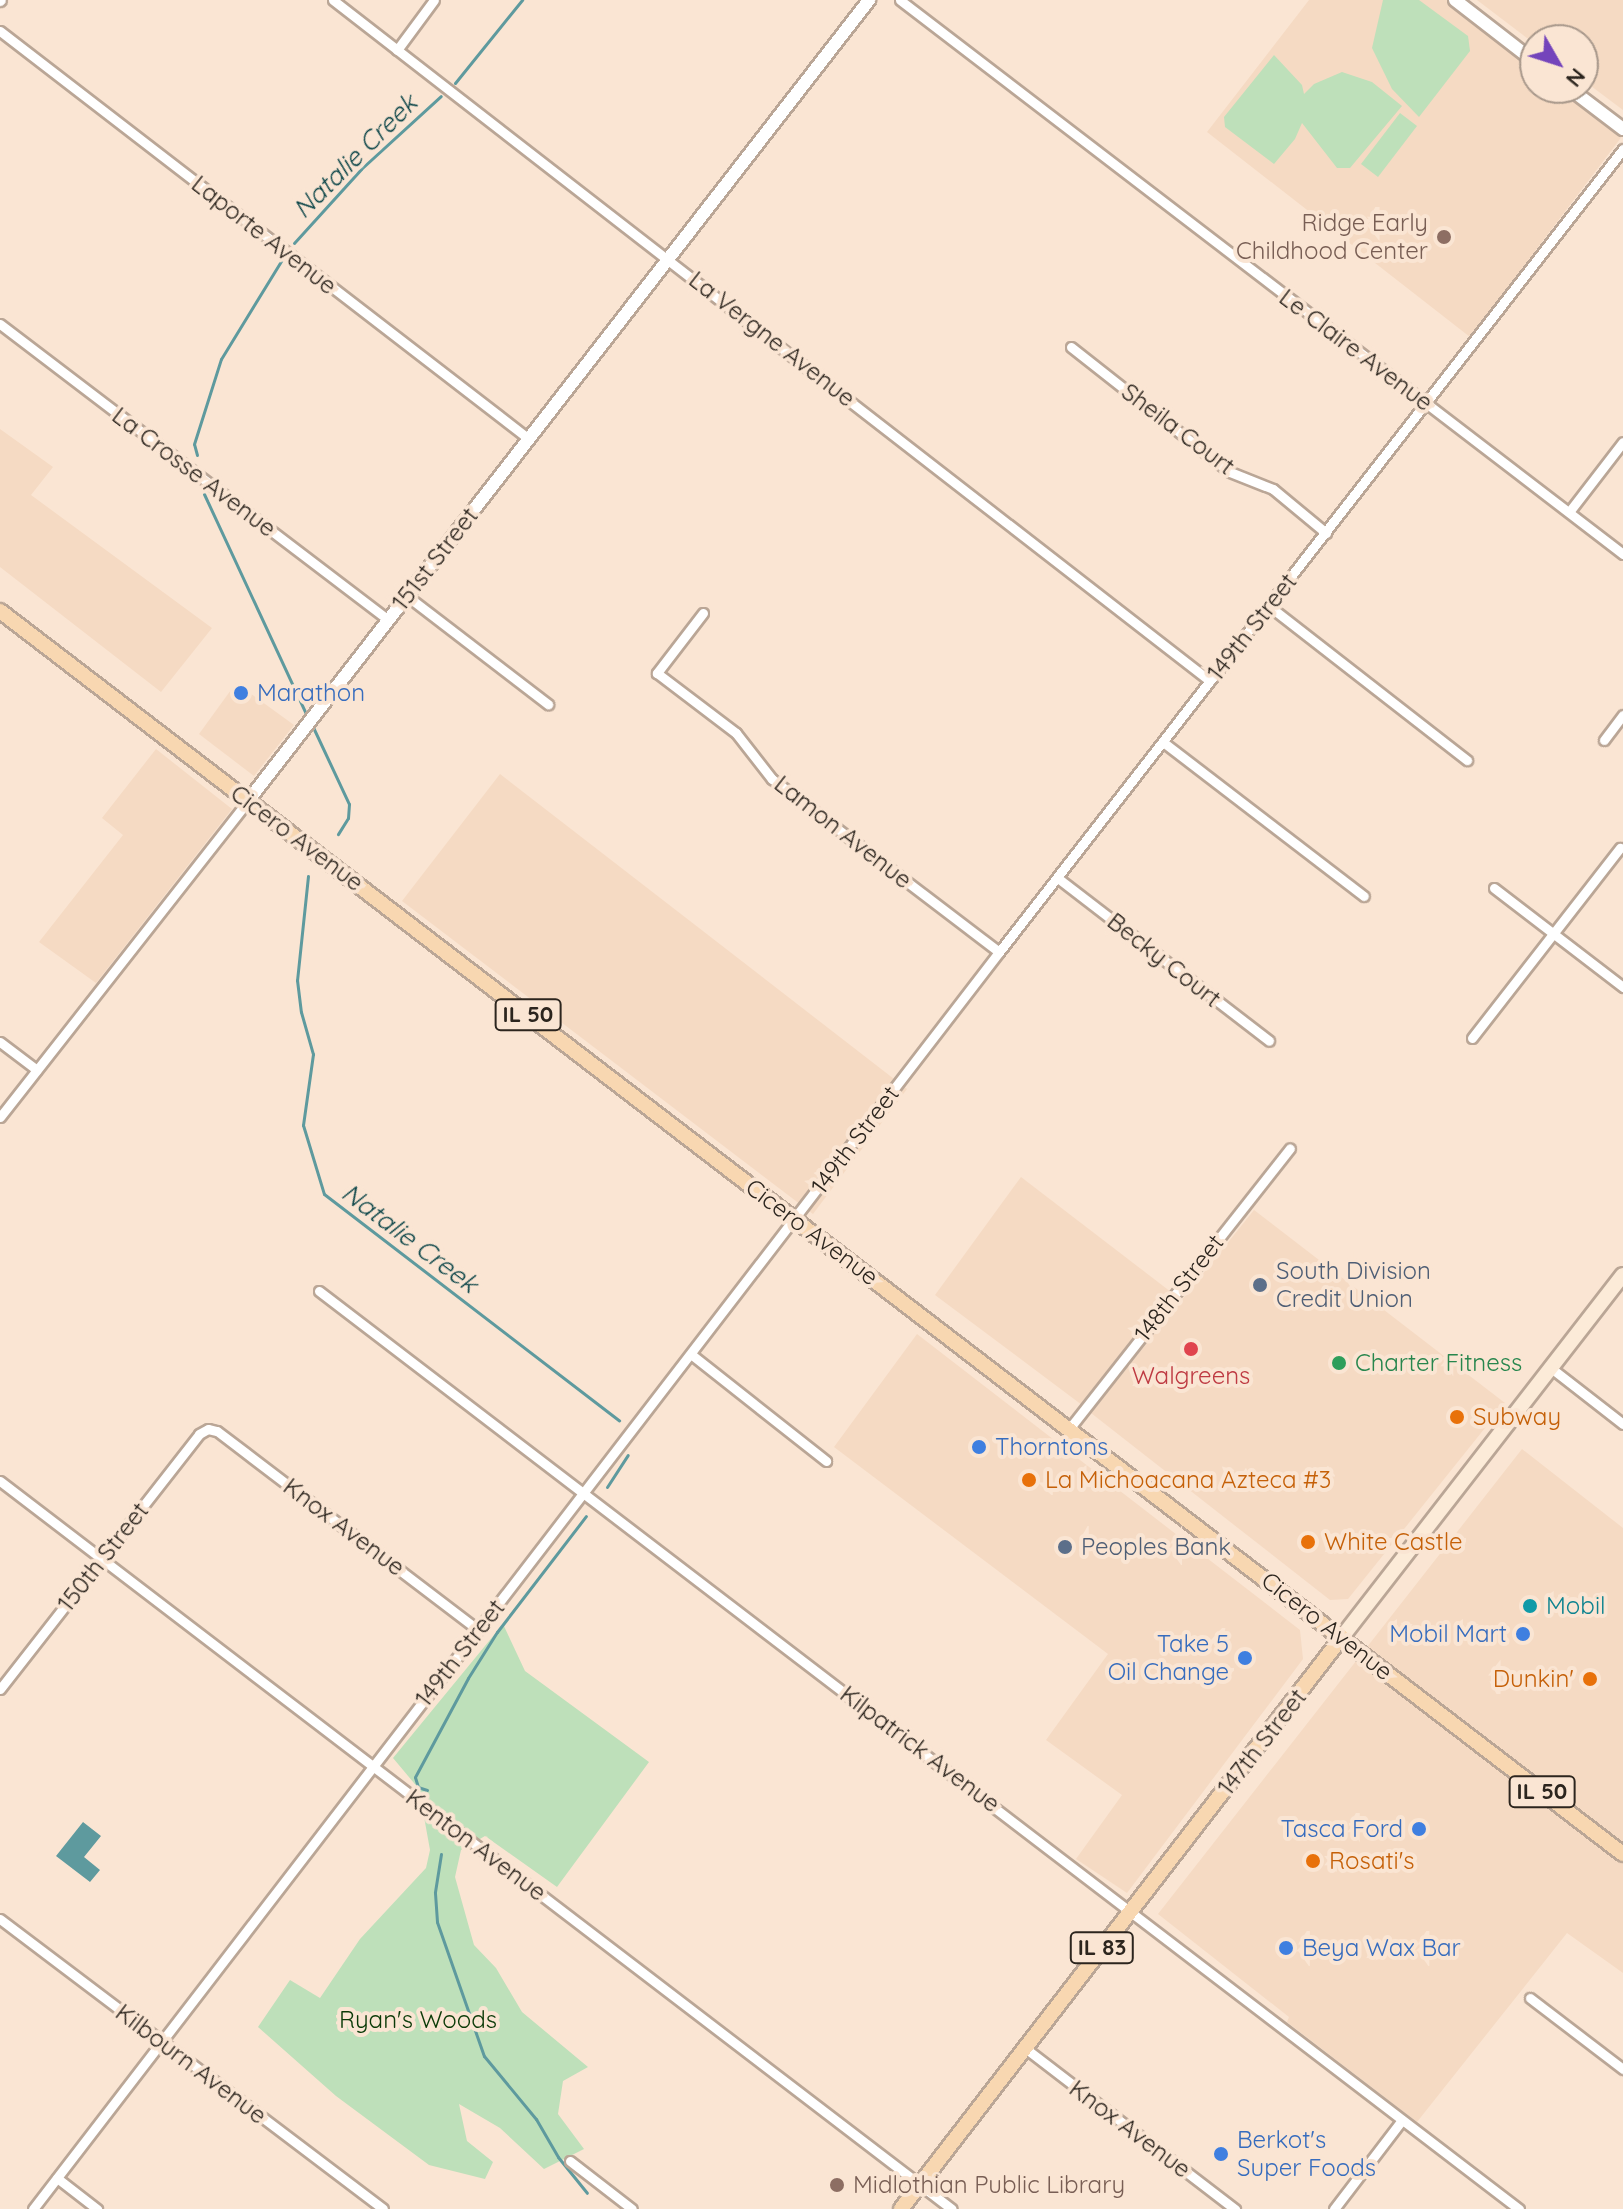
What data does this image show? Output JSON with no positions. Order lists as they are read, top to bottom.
{
  "streets": {
    "main road": [
      "Cicero Avenue",
      "IL 50",
      "147th Street",
      "IL 83"
    ],
    "street": [
      "Laporte Avenue",
      "La Vergne Avenue",
      "Le Claire Avenue",
      "Sheila Court",
      "La Crosse Avenue",
      "151st Street",
      "149th Street",
      "Lamon Avenue",
      "Becky Court",
      "148th Street",
      "Knox Avenue",
      "150th Street",
      "Kilpatrick Avenue",
      "Kenton Avenue",
      "Kilbourn Avenue"
    ]
  },
  "crossings": [
    ["Laporte Avenue", "151st Street"],
    ["La Vergne Avenue", "151st Street"],
    ["La Vergne Avenue", "149th Street"],
    ["Le Claire Avenue", "149th Street"],
    ["Sheila Court", "149th Street"],
    ["La Crosse Avenue", "151st Street"],
    ["151st Street", "Cicero Avenue"],
    ["149th Street", "Lamon Avenue"],
    ["149th Street", "Cicero Avenue"],
    ["149th Street", "Becky Court"],
    ["149th Street", "Knox Avenue"],
    ["149th Street", "Kilpatrick Avenue"],
    ["149th Street", "Kenton Avenue"],
    ["149th Street", "Kilbourn Avenue"],
    ["Cicero Avenue", "148th Street"],
    ["Cicero Avenue", "147th Street"],
    ["Knox Avenue", "150th Street"],
    ["Knox Avenue", "147th Street"],
    ["150th Street", "Kenton Avenue"],
    ["147th Street", "Kilpatrick Avenue"],
    ["147th Street", "Kenton Avenue"]
  ],
  "water": ["Natalie Creek"],
  "parks": ["Ryan's Woods"],
  "places": [
    "Ridge Early Childhood Center",
    "Marathon",
    "South Division Credit Union",
    "Walgreens",
    "Charter Fitness",
    "Subway",
    "Thorntons",
    "La Michoacana Azteca #3",
    "White Castle",
    "Peoples Bank",
    "Mobil",
    "Mobil Mart",
    "Take 5 Oil Change",
    "Dunkin'",
    "Tasca Ford",
    "Rosati's",
    "Beya Wax Bar",
    "Berkot's Super Foods",
    "Midlothian Public Library"
  ],
  "north": "bottom right"
}
